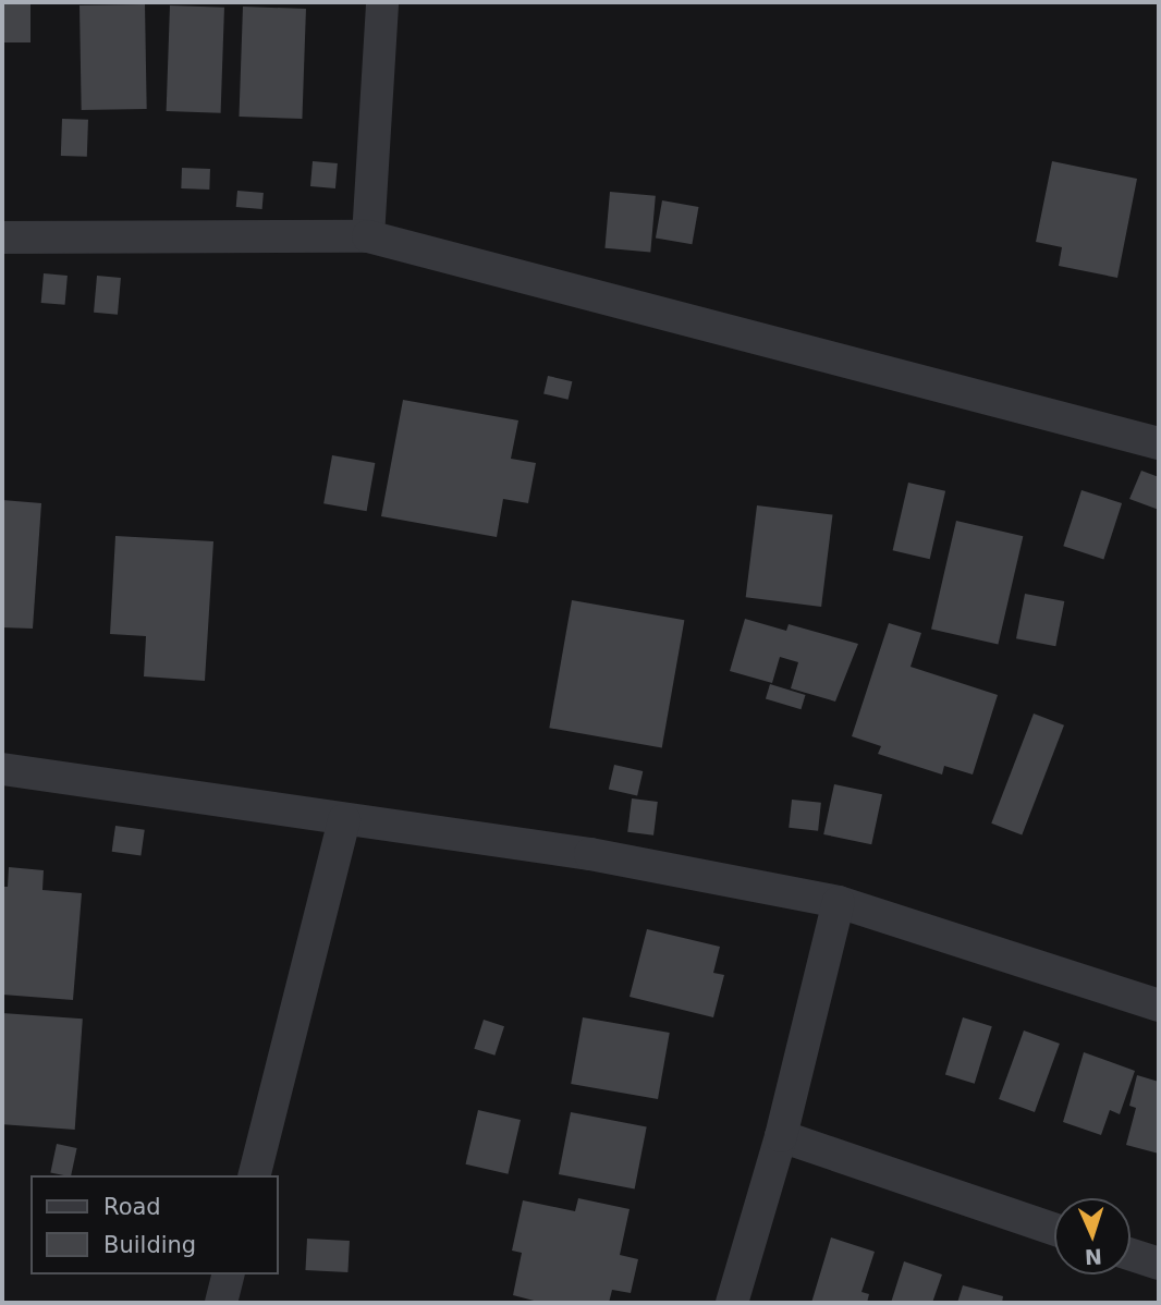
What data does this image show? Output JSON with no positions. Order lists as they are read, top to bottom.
{
  "legend": ["Road", "Building"],
  "north": "bottom"
}
